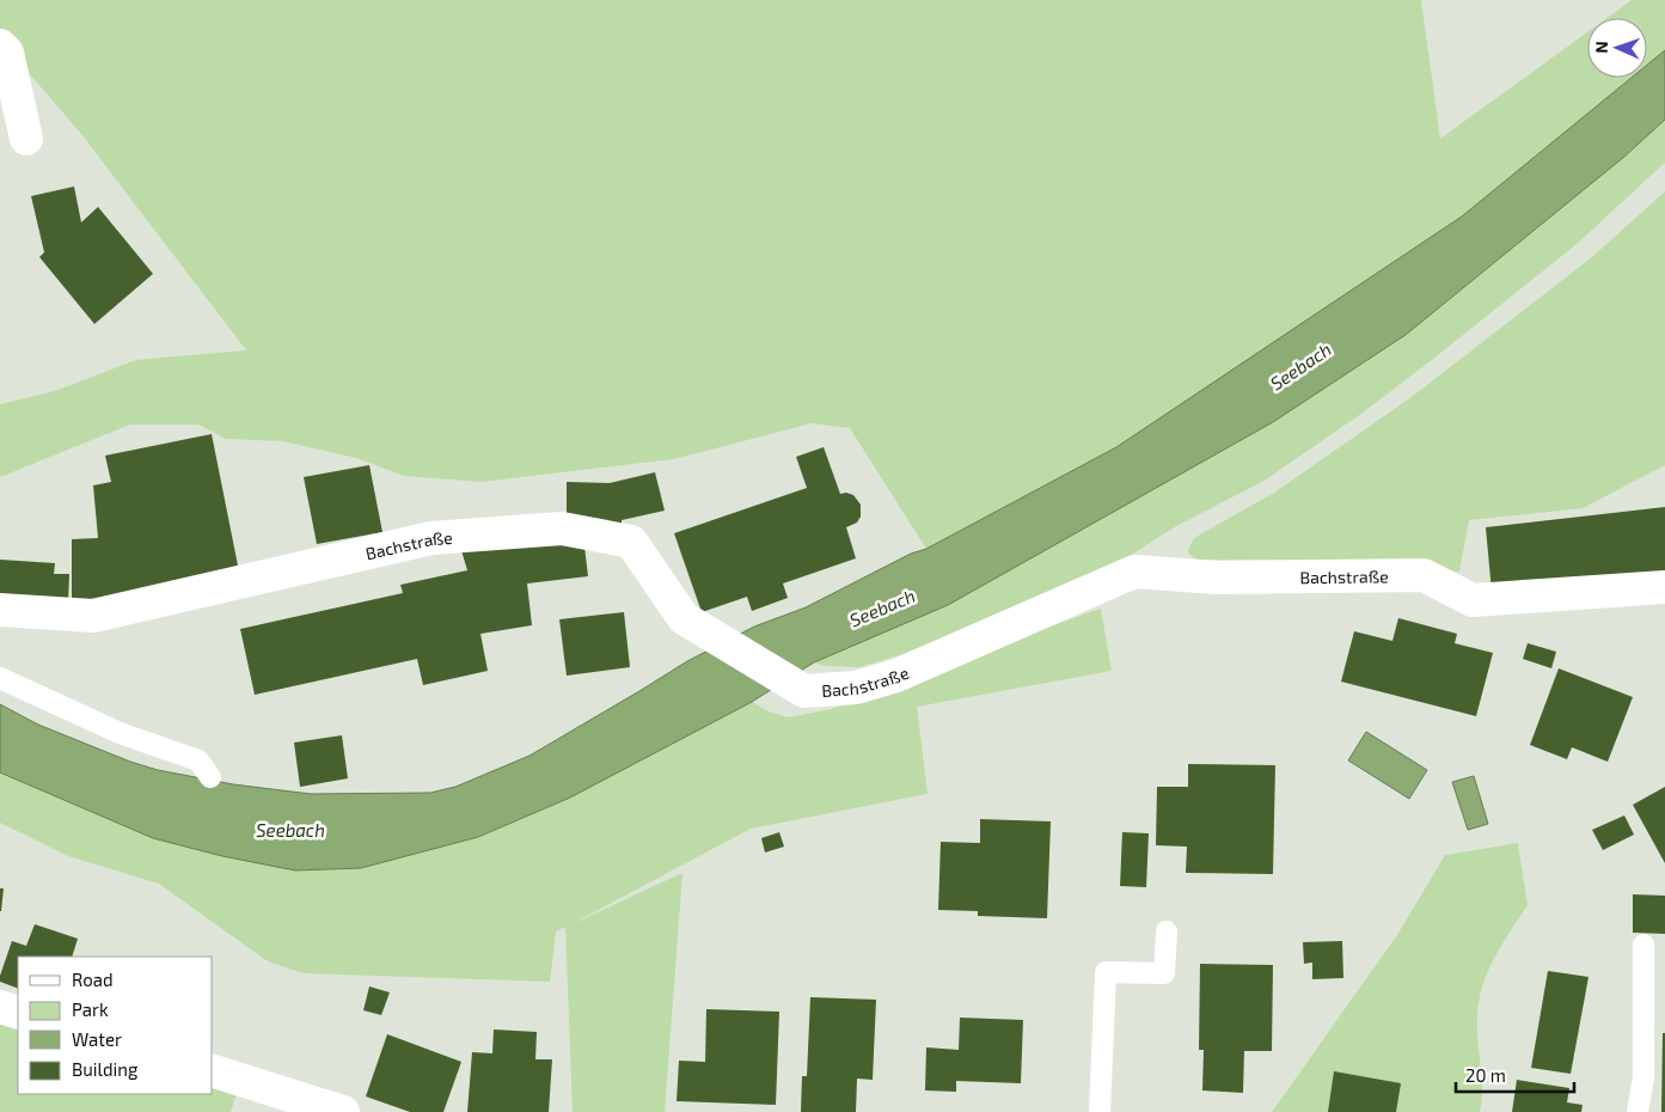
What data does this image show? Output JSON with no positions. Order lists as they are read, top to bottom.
{
  "streets": {
    "street": ["Bachstraße"]
  },
  "water": ["Seebach"],
  "legend": [
    "Road",
    "Park",
    "Water",
    "Building"
  ],
  "scale_bar": "20 m",
  "north": "left"
}
